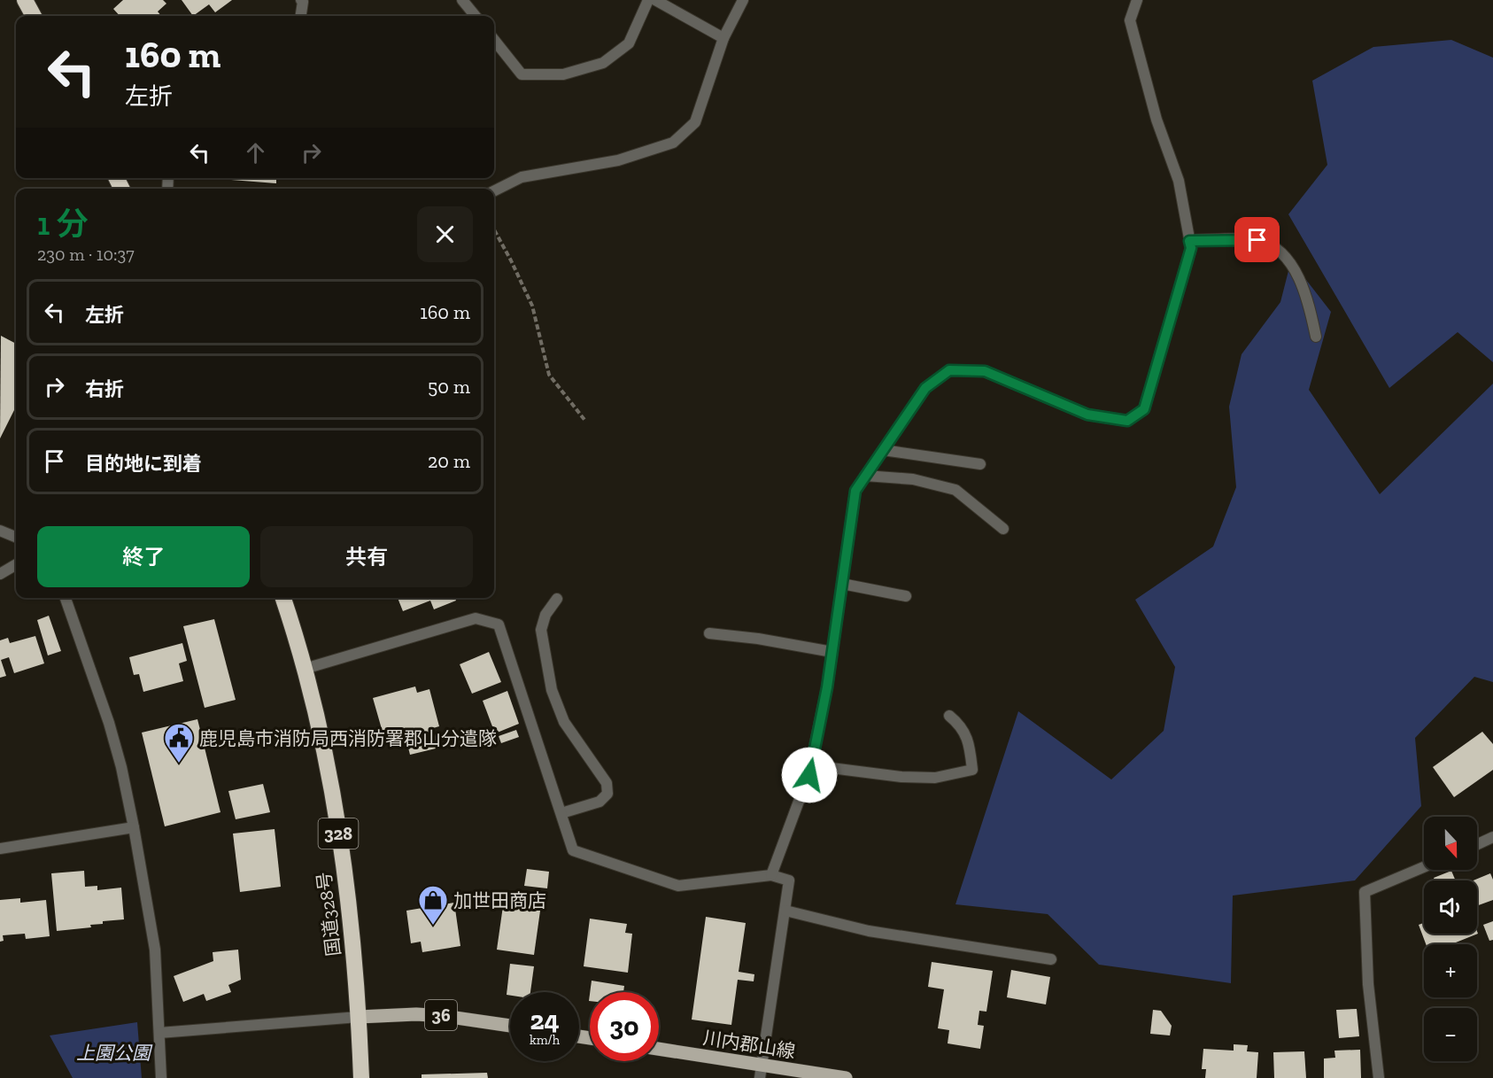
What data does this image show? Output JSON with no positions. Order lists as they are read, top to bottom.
{
  "streets": {
    "highway": ["328", "国道328号"],
    "main road": ["36", "川内郡山線"]
  },
  "crossings": [
    ["国道328号", "36"]
  ],
  "parks": ["上園公園"],
  "places": {
    "public building": ["鹿児島市消防局西消防署郡山分遣隊"],
    "shop": ["加世田商店"]
  },
  "north": "bottom",
  "page": {
    "turn": ["160 m", "左折"],
    "heading": ["1 分", "230 m · 10:37"],
    "list": [
      {
        "name": "左折",
        "value": "160 m"
      },
      {
        "name": "右折",
        "value": "50 m"
      },
      {
        "name": "目的地に到着",
        "value": "20 m"
      }
    ],
    "buttons": ["終了", "共有"],
    "map_buttons": ["+", "−"],
    "speed": "24 km/h",
    "limit": "30"
  }
}
